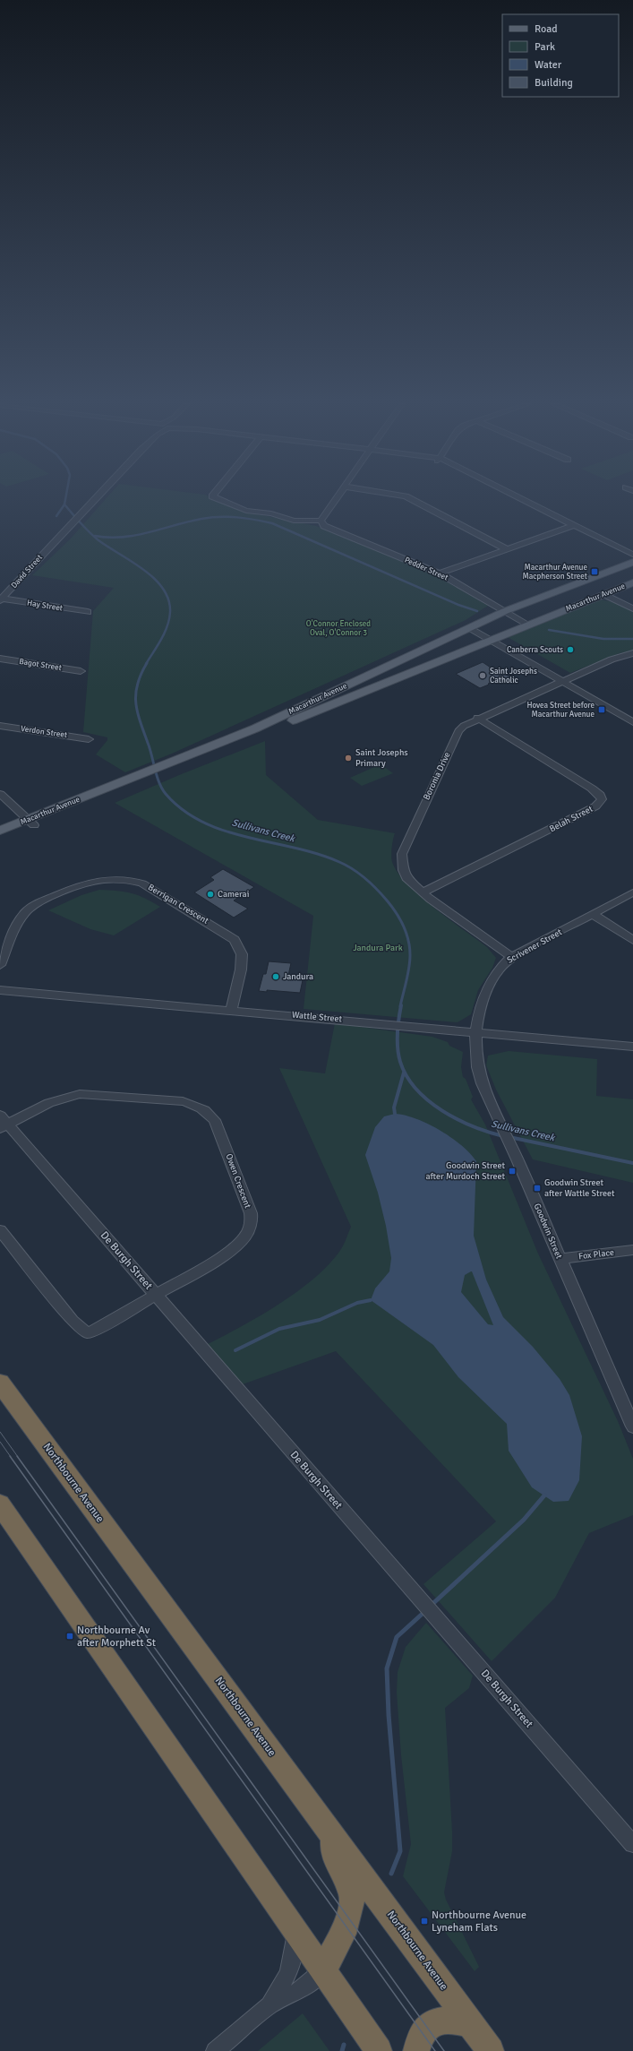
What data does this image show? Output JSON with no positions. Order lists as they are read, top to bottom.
{
  "streets": {
    "highway": ["Northbourne Avenue"],
    "main road": ["Macarthur Avenue"],
    "street": [
      "Pedder Street",
      "David Street",
      "Hay Street",
      "Bagot Street",
      "Verdon Street",
      "Boronia Drive",
      "Belah Street",
      "Berrigan Crescent",
      "Scrivener Street",
      "Wattle Street",
      "Owen Crescent",
      "Goodwin Street",
      "Fox Place",
      "De Burgh Street"
    ]
  },
  "crossings": [
    ["Pedder Street", "Macarthur Avenue"],
    ["David Street", "Hay Street"],
    ["Boronia Drive", "Belah Street"],
    ["Boronia Drive", "Scrivener Street"],
    ["Berrigan Crescent", "Wattle Street"],
    ["Scrivener Street", "Wattle Street"],
    ["Scrivener Street", "Goodwin Street"],
    ["Wattle Street", "Goodwin Street"],
    ["Owen Crescent", "De Burgh Street"],
    ["Goodwin Street", "Fox Place"]
  ],
  "water": ["Sullivans Creek"],
  "parks": ["O'Connor Enclosed Oval, O'Connor 3", "Jandura Park"],
  "places": {
    "transit": [
      "Macarthur Avenue Macpherson Street",
      "Hovea Street before Macarthur Avenue",
      "Goodwin Street after Murdoch Street",
      "Goodwin Street after Wattle Street",
      "Northbourne Av after Morphett St",
      "Northbourne Avenue Lyneham Flats"
    ],
    "other": [
      "Canberra Scouts",
      "Saint Josephs Catholic",
      "Saint Josephs Primary",
      "Camerai",
      "Jandura"
    ]
  },
  "legend": [
    "Road",
    "Park",
    "Water",
    "Building"
  ]
}
